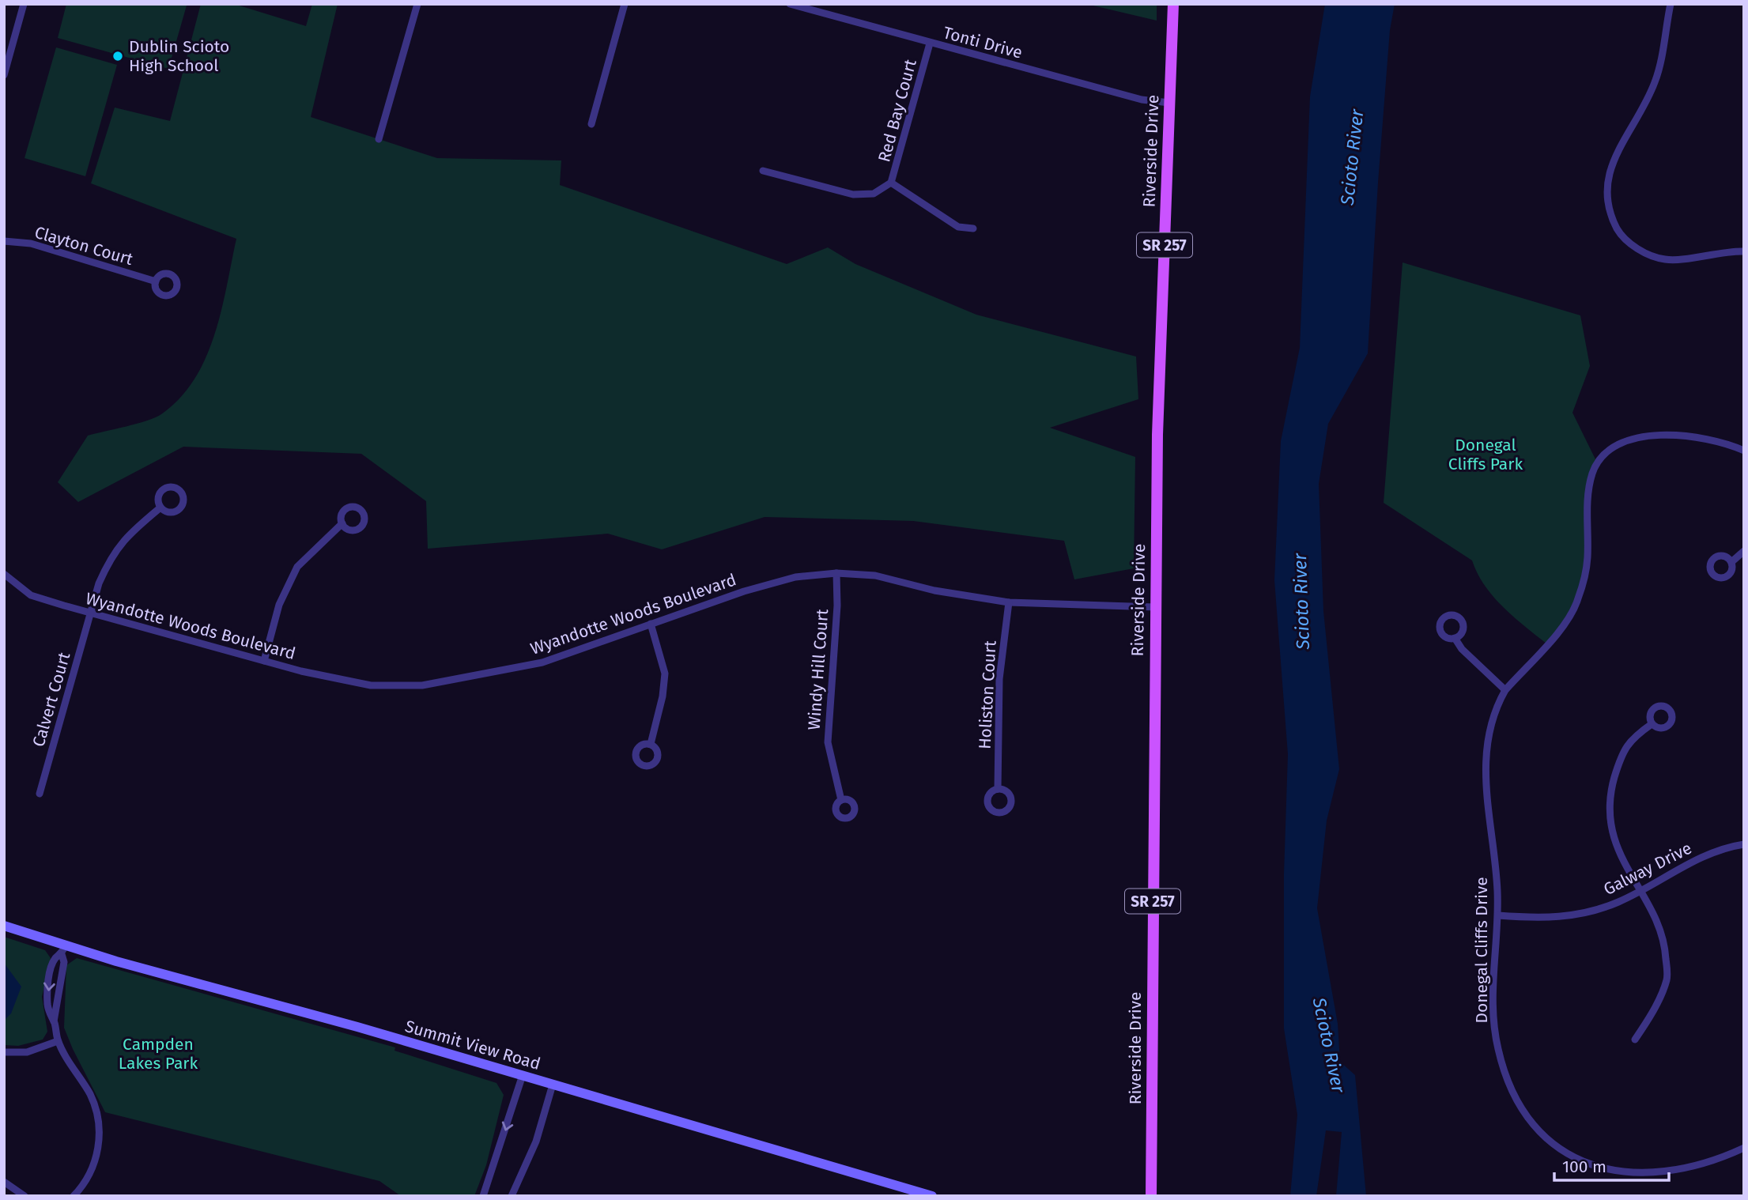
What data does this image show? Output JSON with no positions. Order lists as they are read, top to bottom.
{
  "streets": {
    "main road": ["Riverside Drive", "SR 257"],
    "street": [
      "Tonti Drive",
      "Red Bay Court",
      "Clayton Court",
      "Wyandotte Woods Boulevard",
      "Windy Hill Court",
      "Holiston Court",
      "Calvert Court",
      "Galway Drive",
      "Donegal Cliffs Drive",
      "Summit View Road"
    ]
  },
  "crossings": [
    ["Tonti Drive", "Red Bay Court"],
    ["Tonti Drive", "Riverside Drive"],
    ["Riverside Drive", "Wyandotte Woods Boulevard"],
    ["Wyandotte Woods Boulevard", "Windy Hill Court"],
    ["Wyandotte Woods Boulevard", "Holiston Court"],
    ["Wyandotte Woods Boulevard", "Calvert Court"],
    ["Galway Drive", "Donegal Cliffs Drive"]
  ],
  "water": ["Scioto River"],
  "parks": ["Donegal Cliffs Park", "Campden Lakes Park"],
  "places": ["Dublin Scioto High School"],
  "scale_bar": "100 m"
}
